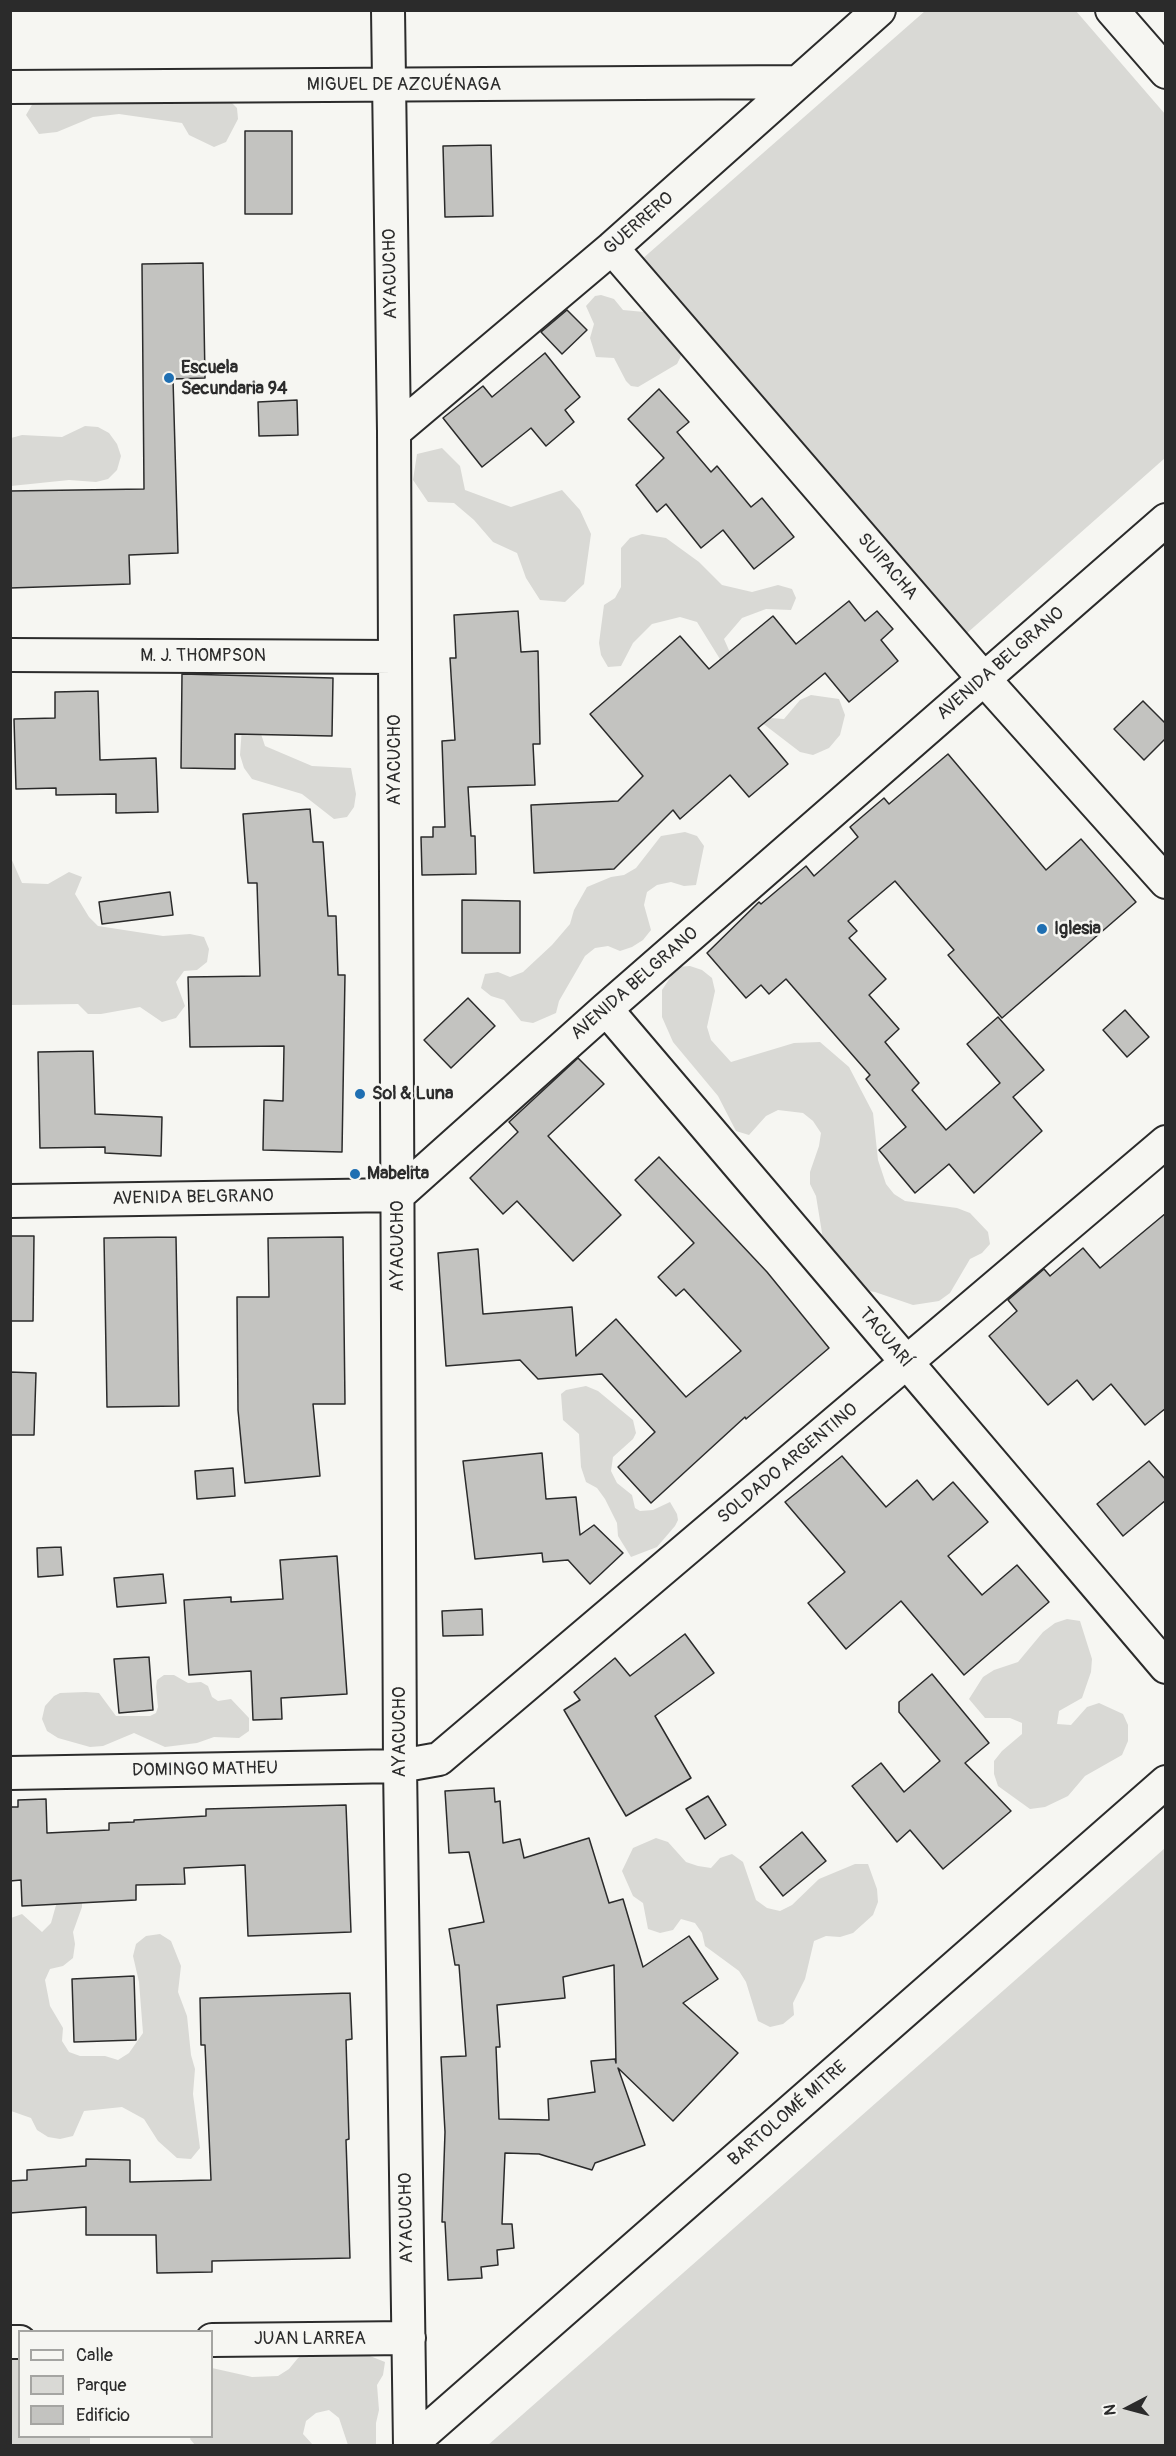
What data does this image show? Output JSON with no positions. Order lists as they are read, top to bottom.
{
  "streets": {
    "street": [
      "MIGUEL DE AZCUÉNAGA",
      "GUERRERO",
      "AYACUCHO",
      "SUIPACHA",
      "M. J. THOMPSON",
      "AVENIDA BELGRANO",
      "TACUARÍ",
      "SOLDADO ARGENTINO",
      "DOMINGO MATHEU",
      "BARTOLOMÉ MITRE",
      "JUAN LARREA"
    ]
  },
  "crossings": [
    ["MIGUEL DE AZCUÉNAGA", "GUERRERO"],
    ["MIGUEL DE AZCUÉNAGA", "AYACUCHO"],
    ["GUERRERO", "AYACUCHO"],
    ["GUERRERO", "SUIPACHA"],
    ["AYACUCHO", "M. J. THOMPSON"],
    ["AYACUCHO", "AVENIDA BELGRANO"],
    ["AYACUCHO", "SOLDADO ARGENTINO"],
    ["AYACUCHO", "DOMINGO MATHEU"],
    ["AYACUCHO", "BARTOLOMÉ MITRE"],
    ["AYACUCHO", "JUAN LARREA"],
    ["SUIPACHA", "AVENIDA BELGRANO"],
    ["AVENIDA BELGRANO", "TACUARÍ"],
    ["TACUARÍ", "SOLDADO ARGENTINO"],
    ["SOLDADO ARGENTINO", "DOMINGO MATHEU"]
  ],
  "places": [
    "Escuela Secundaria 94",
    "Iglesia",
    "Sol & Luna",
    "Mabelita"
  ],
  "legend": ["Calle", "Parque", "Edificio"],
  "north": "left"
}
